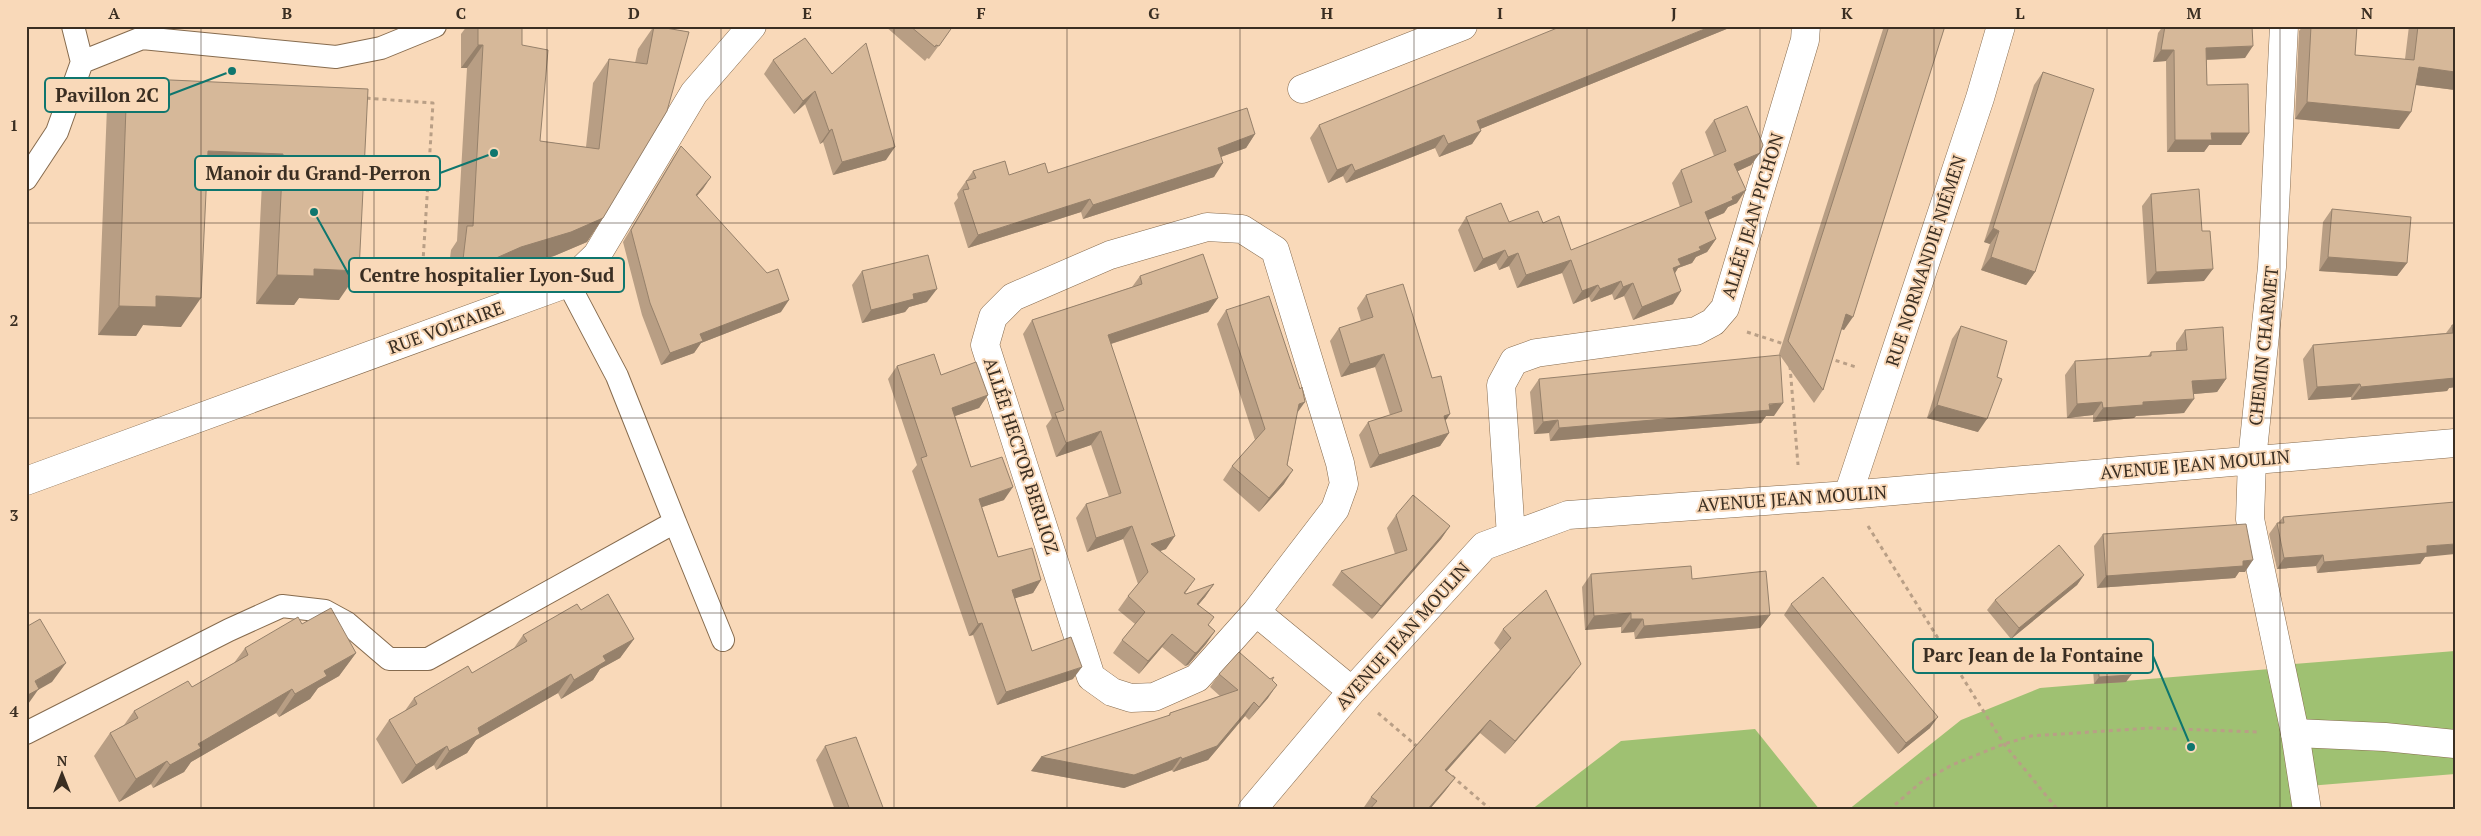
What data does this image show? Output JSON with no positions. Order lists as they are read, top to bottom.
{
  "streets": {
    "street": [
      "ALLÉE JEAN PICHON",
      "RUE NORMANDIE NIÉMEN",
      "RUE VOLTAIRE",
      "CHEMIN CHARMET",
      "ALLÉE HECTOR BERLIOZ",
      "AVENUE JEAN MOULIN"
    ]
  },
  "crossings": [
    ["RUE NORMANDIE NIÉMEN", "AVENUE JEAN MOULIN"],
    ["CHEMIN CHARMET", "AVENUE JEAN MOULIN"]
  ],
  "places": [
    "Pavillon 2C",
    "Manoir du Grand-Perron",
    "Centre hospitalier Lyon-Sud",
    "Parc Jean de la Fontaine"
  ],
  "north": "top",
  "grid": {
    "columns": [
      "A",
      "B",
      "C",
      "D",
      "E",
      "F",
      "G",
      "H",
      "I",
      "J",
      "K",
      "L",
      "M",
      "N"
    ],
    "rows": [
      "1",
      "2",
      "3",
      "4"
    ]
  }
}
